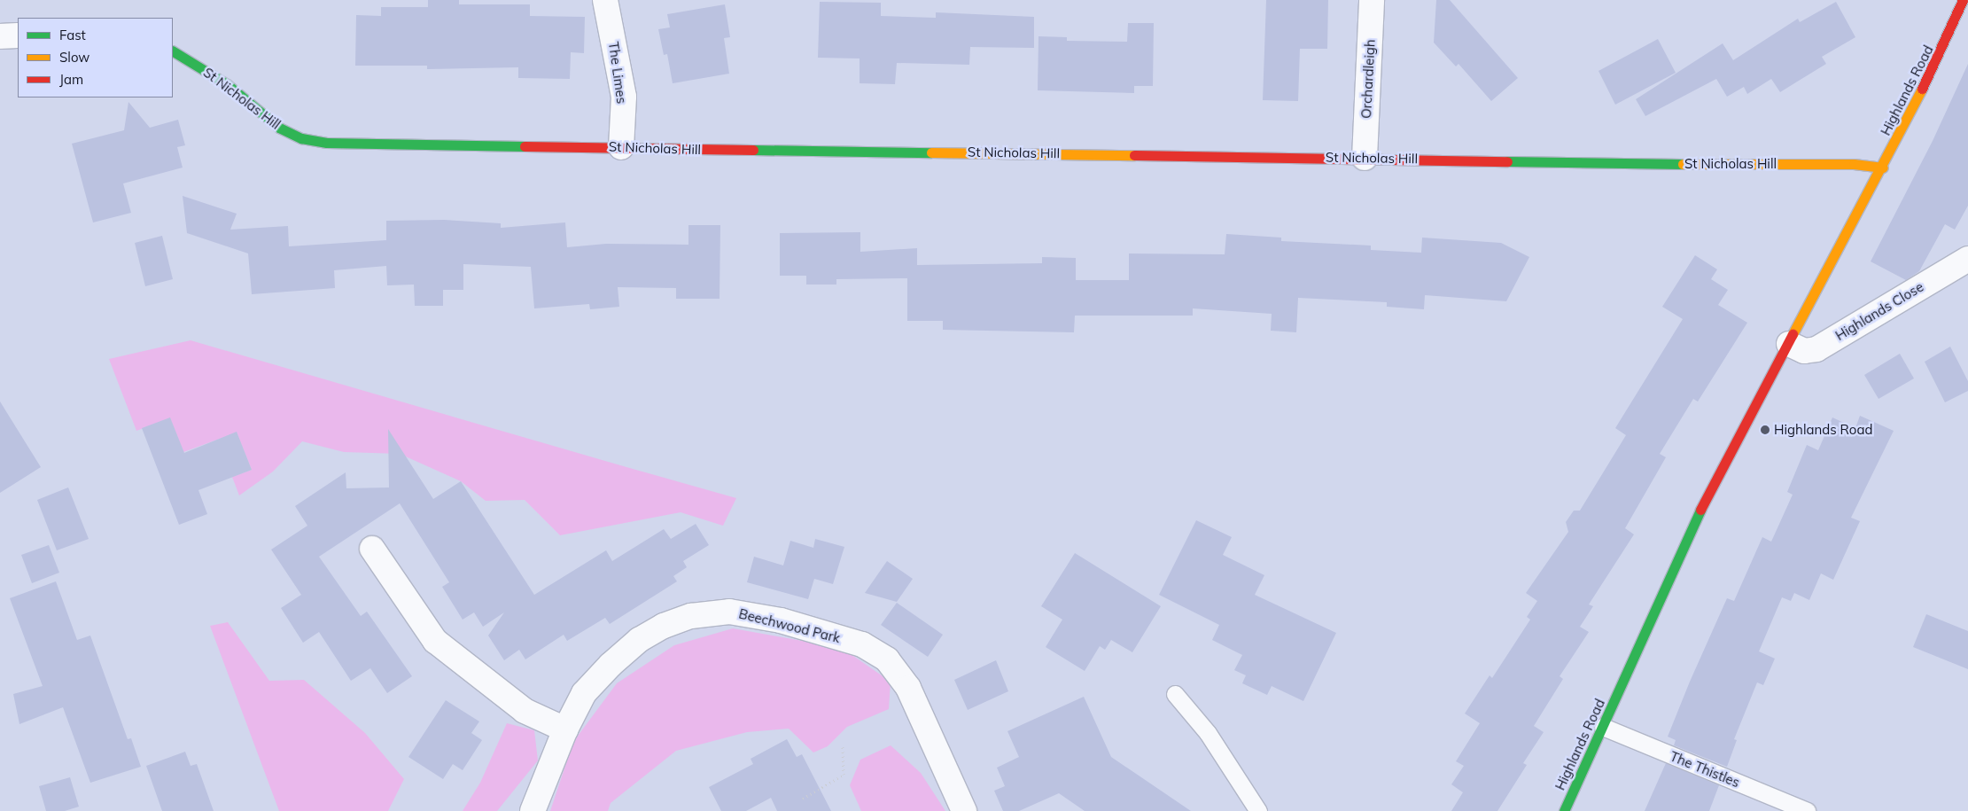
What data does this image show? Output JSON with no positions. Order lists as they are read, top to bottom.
{
  "streets": {
    "street": [
      "The Limes",
      "Orchardleigh",
      "Highlands Road",
      "St Nicholas Hill",
      "Highlands Close",
      "Beechwood Park"
    ],
    "lane": ["The Thistles"]
  },
  "crossings": [
    ["The Limes", "St Nicholas Hill"],
    ["Orchardleigh", "St Nicholas Hill"],
    ["Highlands Road", "St Nicholas Hill"],
    ["Highlands Road", "Highlands Close"],
    ["Highlands Road", "The Thistles"]
  ],
  "places": ["Highlands Road"],
  "legend": ["Fast", "Slow", "Jam"]
}
